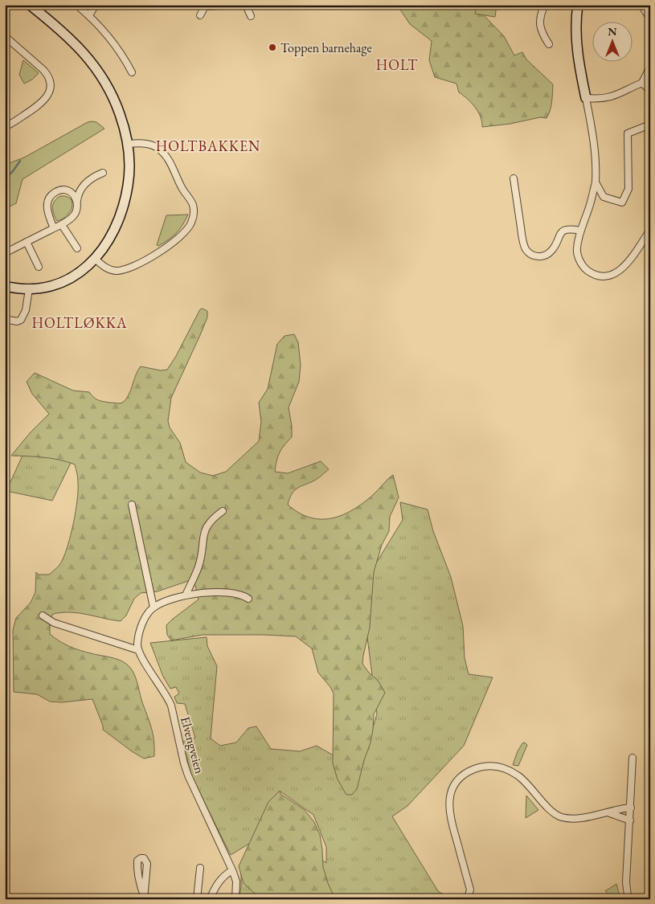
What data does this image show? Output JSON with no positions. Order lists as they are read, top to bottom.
{
  "streets": {
    "street": ["Elvengveien"]
  },
  "districts": ["HOLT", "HOLTBAKKEN", "HOLTLØKKA"],
  "places": ["Toppen barnehage"],
  "north": "top"
}
